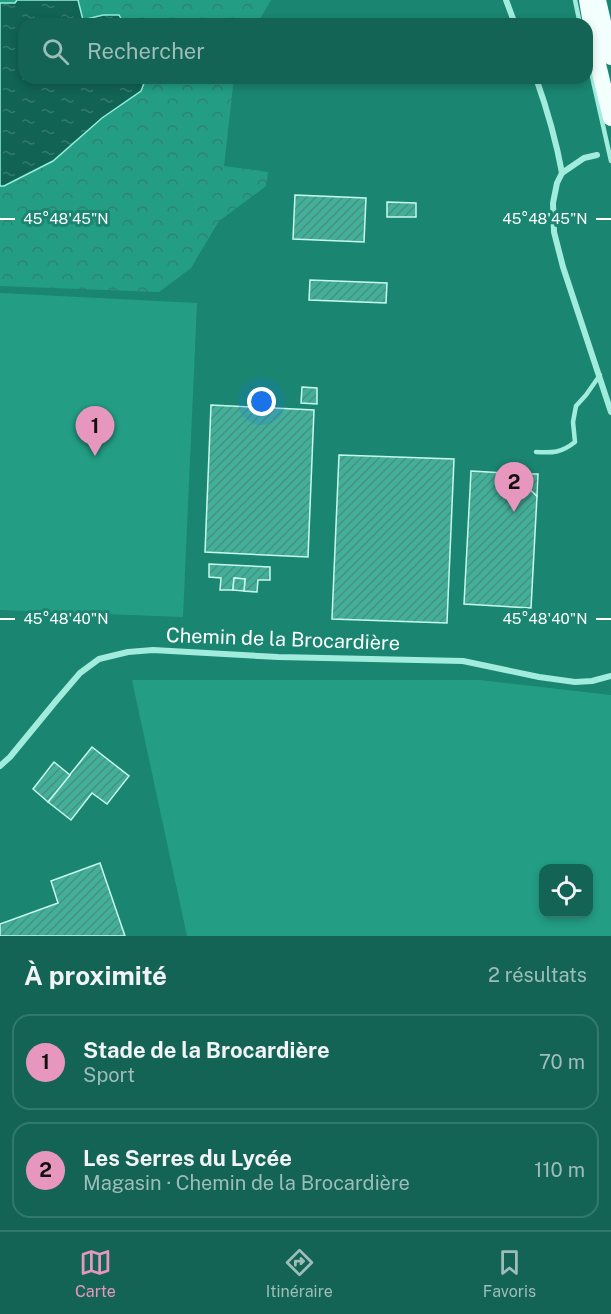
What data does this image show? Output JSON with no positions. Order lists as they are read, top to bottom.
{
  "streets": {
    "street": ["Chemin de la Brocardière"]
  },
  "page": {
    "search": "Rechercher",
    "pins": ["1", "2"],
    "heading": ["À proximité", "2 résultats"],
    "list": [
      {
        "mark": "1",
        "name": "Stade de la Brocardière",
        "note": "Sport",
        "value": "70 m"
      },
      {
        "mark": "2",
        "name": "Les Serres du Lycée",
        "note": "Magasin · Chemin de la Brocardière",
        "value": "110 m"
      }
    ],
    "nav": ["Carte", "Itinéraire", "Favoris"]
  },
  "coordinates": ["45°48'45\"N", "45°48'40\"N"]
}
